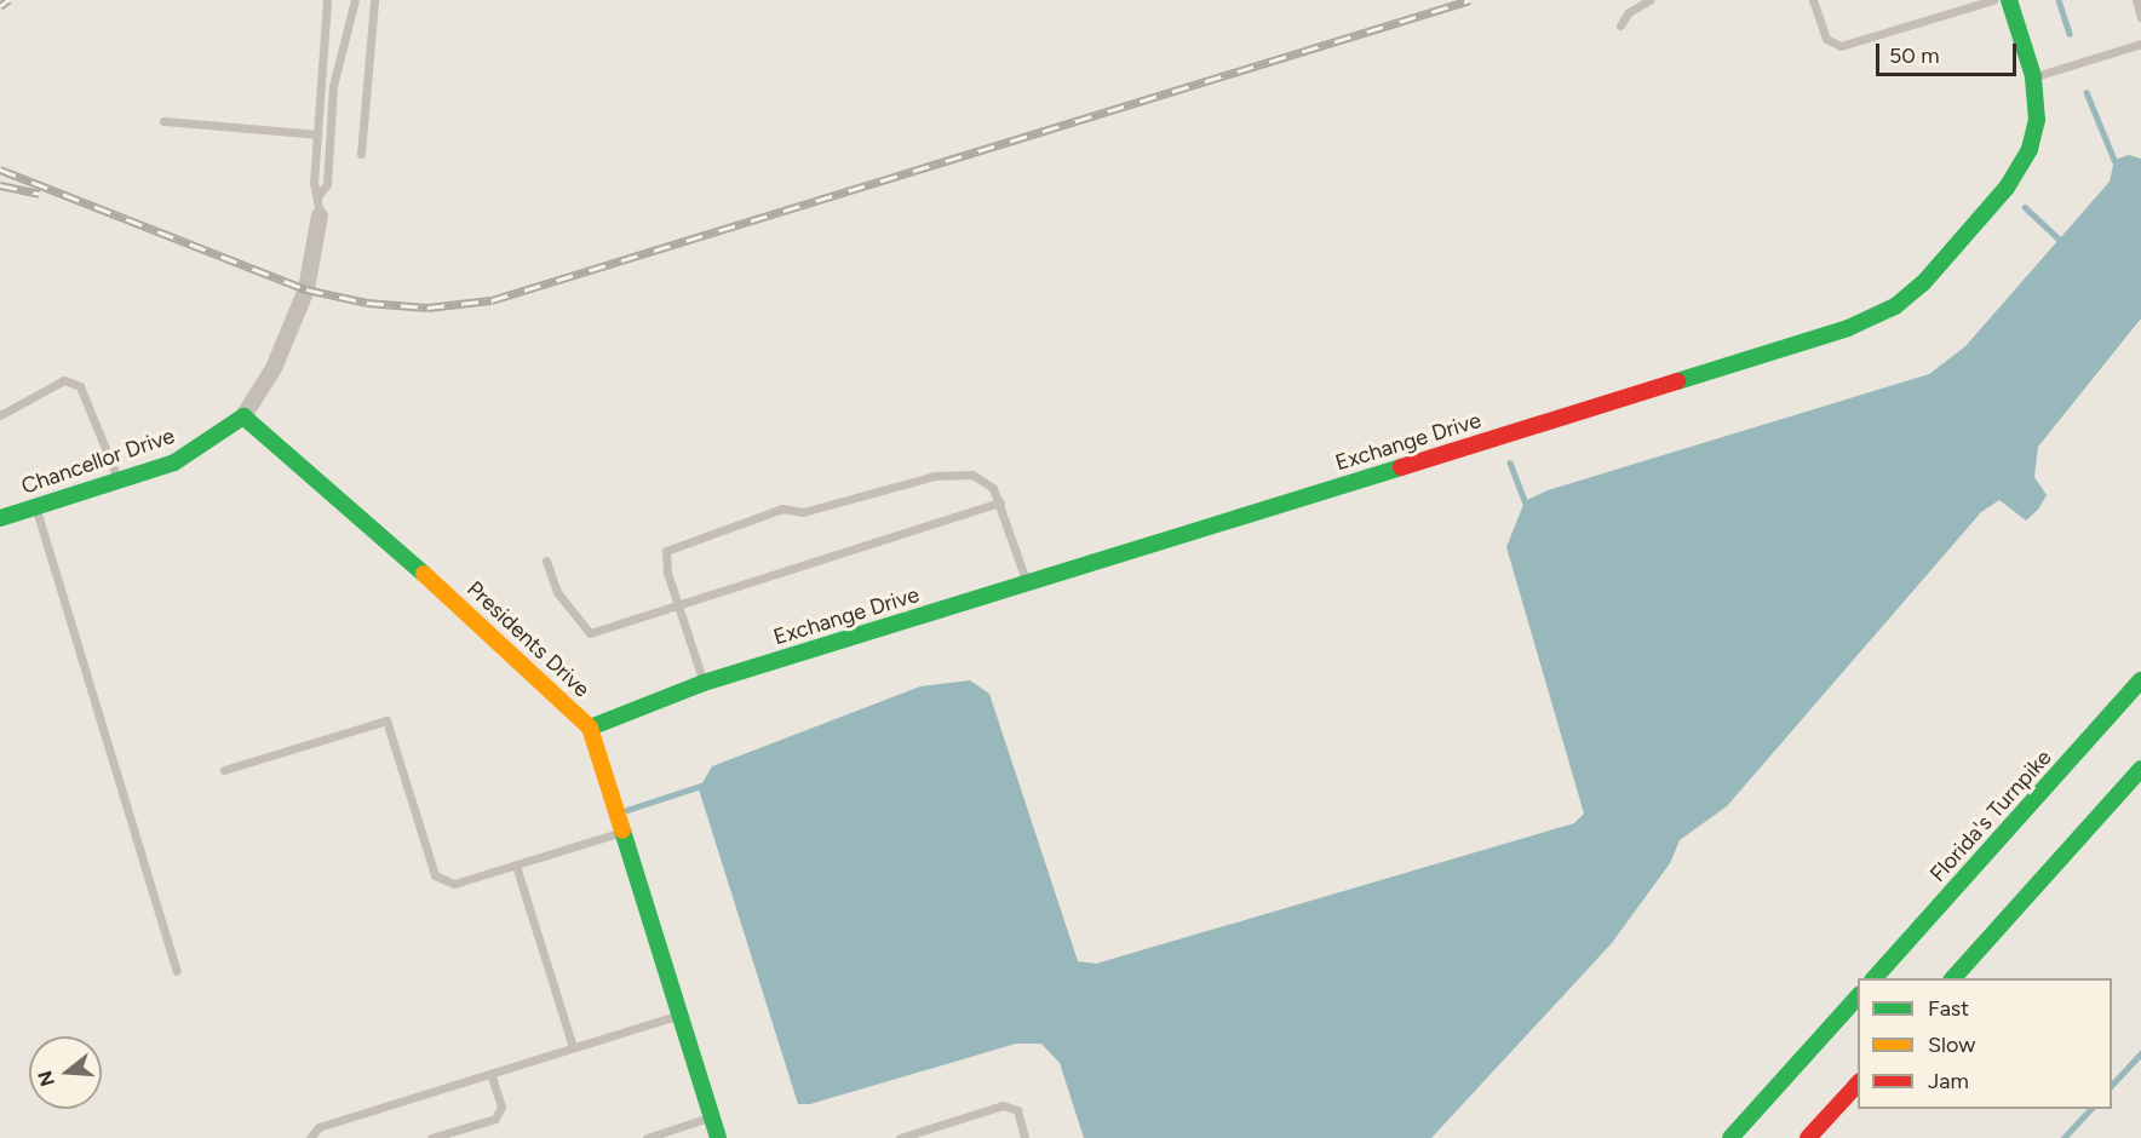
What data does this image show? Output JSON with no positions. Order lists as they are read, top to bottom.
{
  "streets": {
    "main road": [
      "Exchange Drive",
      "Chancellor Drive",
      "Presidents Drive",
      "Florida's Turnpike"
    ]
  },
  "crossings": [
    ["Exchange Drive", "Presidents Drive"],
    ["Chancellor Drive", "Presidents Drive"]
  ],
  "legend": ["Fast", "Slow", "Jam"],
  "scale_bar": "50 m",
  "north": "left"
}
